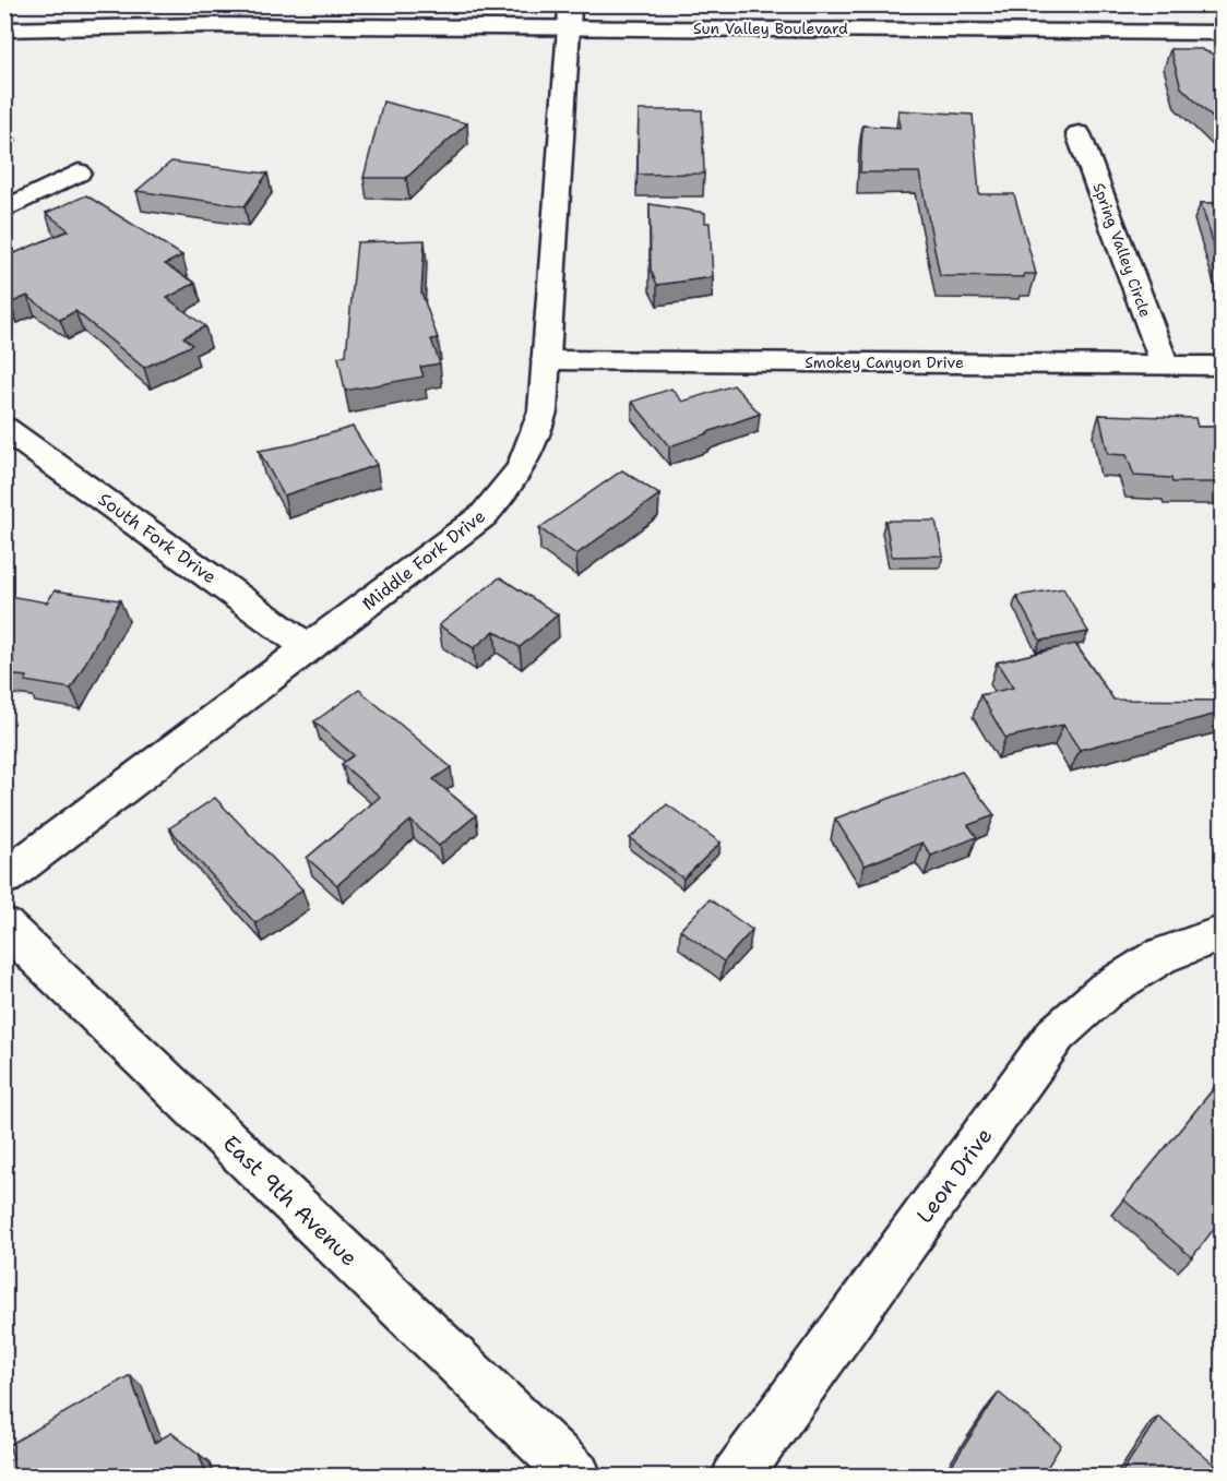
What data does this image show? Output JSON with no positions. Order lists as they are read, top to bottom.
{
  "streets": {
    "street": [
      "Sun Valley Boulevard",
      "Spring Valley Circle",
      "Smokey Canyon Drive",
      "South Fork Drive",
      "Middle Fork Drive",
      "Leon Drive",
      "East 9th Avenue"
    ]
  },
  "crossings": [
    ["Sun Valley Boulevard", "Middle Fork Drive"],
    ["Spring Valley Circle", "Smokey Canyon Drive"],
    ["Smokey Canyon Drive", "Middle Fork Drive"],
    ["South Fork Drive", "Middle Fork Drive"]
  ]
}
